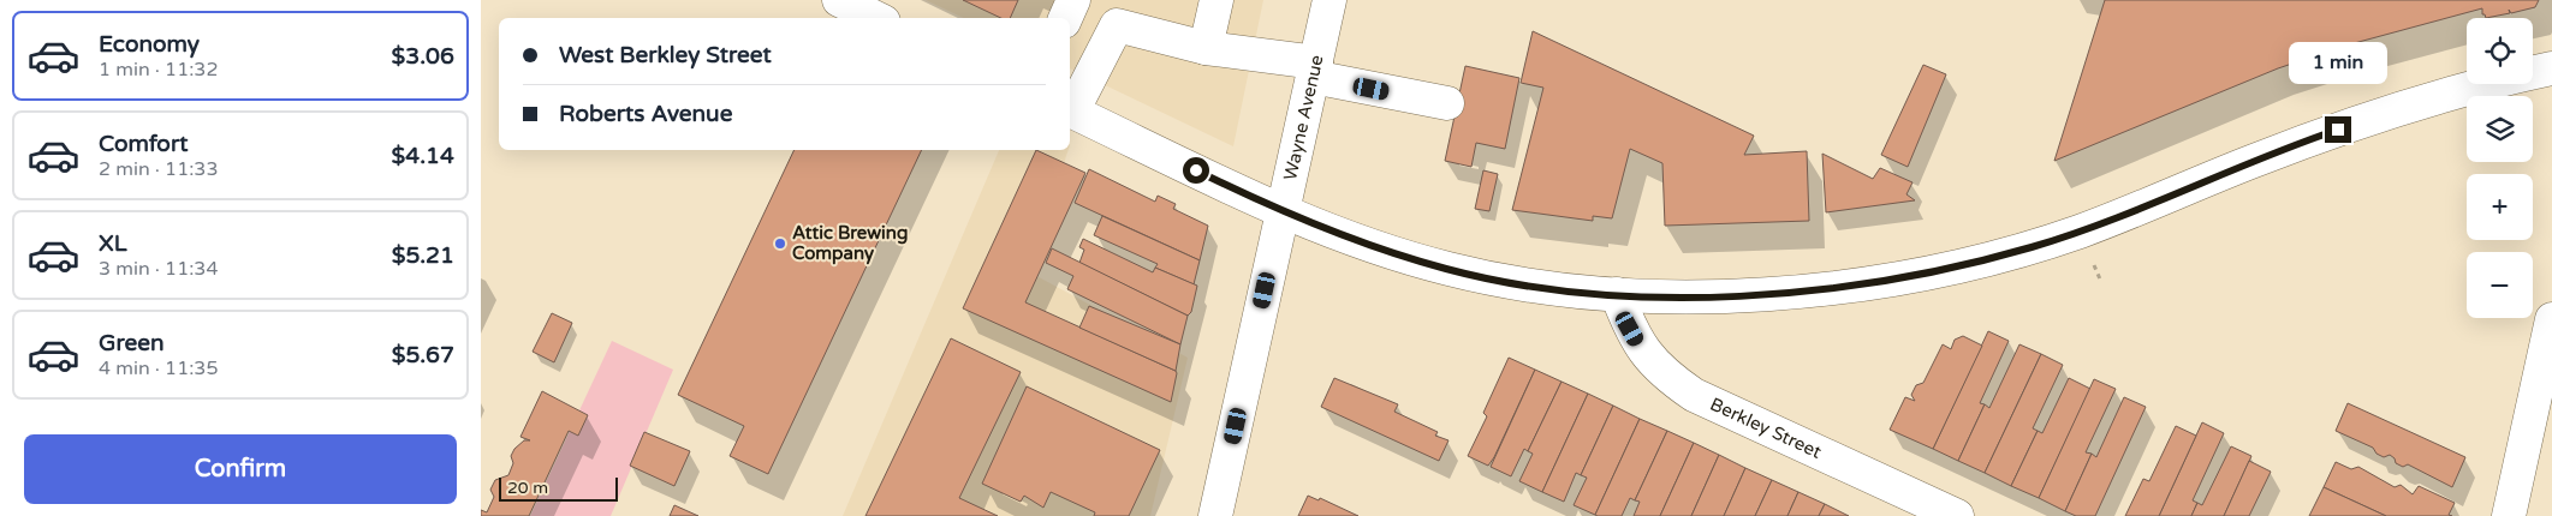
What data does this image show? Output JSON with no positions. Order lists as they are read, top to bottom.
{
  "streets": {
    "main road": ["Wayne Avenue", "Berkley Street"]
  },
  "places": ["Attic Brewing Company"],
  "scale_bar": "20 m",
  "page": {
    "list": [
      {
        "name": "Economy",
        "note": "1 min · 11:32",
        "value": "$3.06"
      },
      {
        "name": "Comfort",
        "note": "2 min · 11:33",
        "value": "$4.14"
      },
      {
        "name": "XL",
        "note": "3 min · 11:34",
        "value": "$5.21"
      },
      {
        "name": "Green",
        "note": "4 min · 11:35",
        "value": "$5.67"
      }
    ],
    "map_buttons": ["+", "−"],
    "banner": ["West Berkley Street", "Roberts Avenue"],
    "bubble": "1 min",
    "buttons": "Confirm",
    "scale": "20 m"
  }
}
